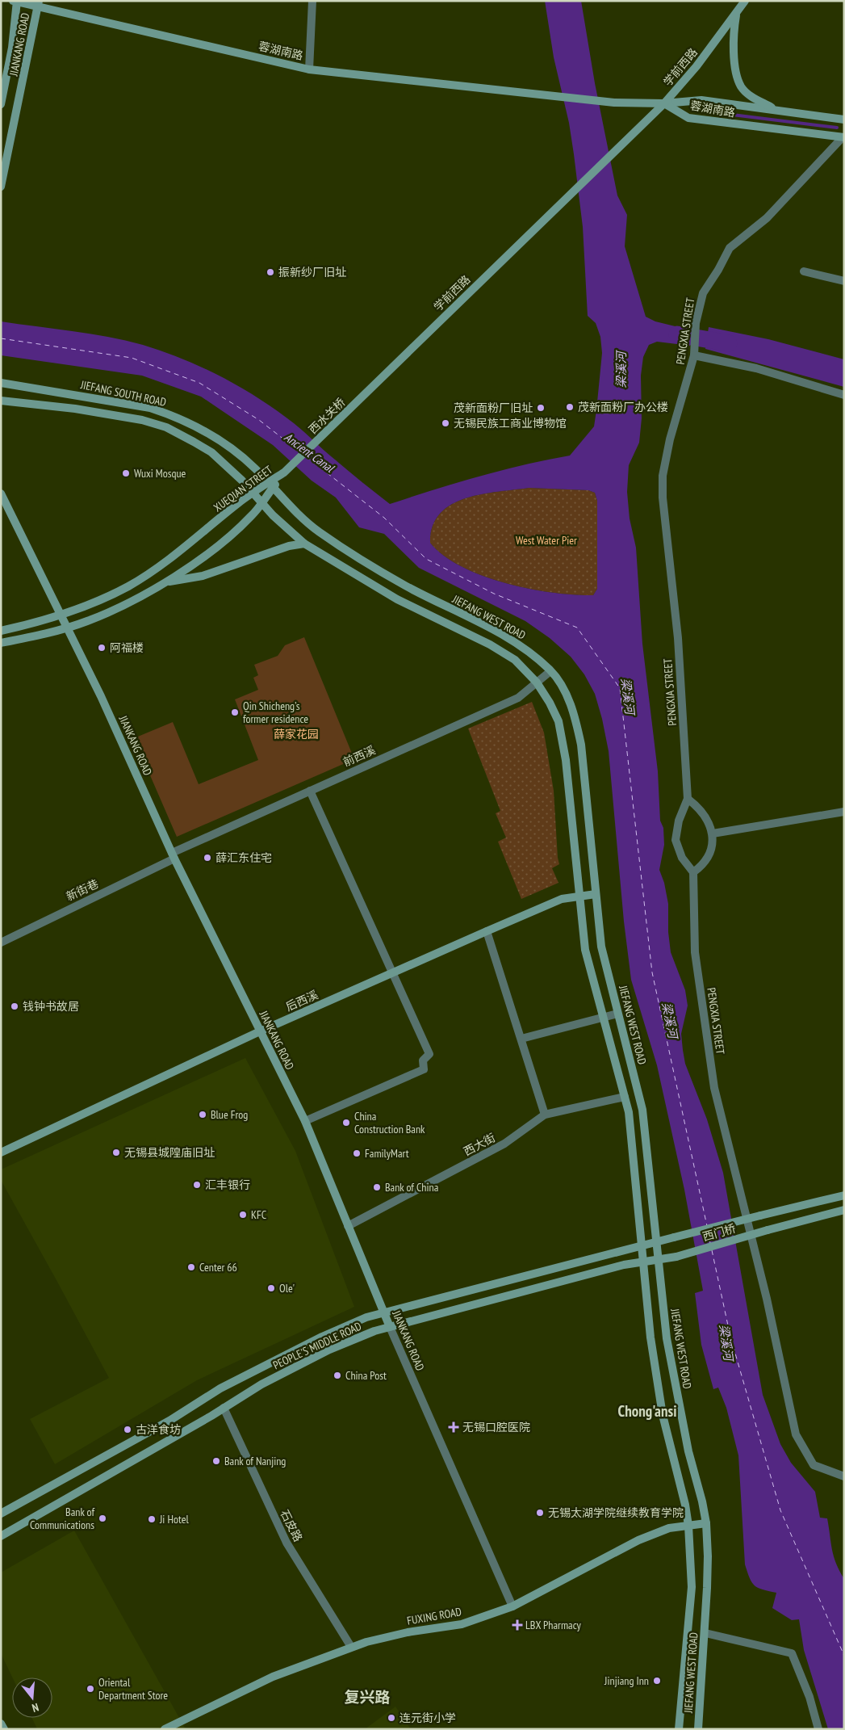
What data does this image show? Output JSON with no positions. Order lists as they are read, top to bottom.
{
  "streets": {
    "main road": [
      "JIANKANG ROAD",
      "蓉湖南路",
      "学前西路",
      "JIEFANG SOUTH ROAD",
      "西水关桥",
      "XUEQIAN STREET",
      "JIEFANG WEST ROAD",
      "后西溪",
      "西门桥",
      "PEOPLE'S MIDDLE ROAD",
      "FUXING ROAD"
    ],
    "street": [
      "PENGXIA STREET",
      "前西溪",
      "新街巷",
      "西大街",
      "石皮路"
    ]
  },
  "crossings": [
    ["JIANKANG ROAD", "蓉湖南路"],
    ["JIANKANG ROAD", "XUEQIAN STREET"],
    ["JIANKANG ROAD", "前西溪"],
    ["JIANKANG ROAD", "新街巷"],
    ["JIANKANG ROAD", "后西溪"],
    ["JIANKANG ROAD", "西大街"],
    ["JIANKANG ROAD", "PEOPLE'S MIDDLE ROAD"],
    ["JIANKANG ROAD", "FUXING ROAD"],
    ["蓉湖南路", "学前西路"],
    ["蓉湖南路", "PENGXIA STREET"],
    ["学前西路", "西水关桥"],
    ["JIEFANG SOUTH ROAD", "XUEQIAN STREET"],
    ["JIEFANG SOUTH ROAD", "JIEFANG WEST ROAD"],
    ["西水关桥", "XUEQIAN STREET"],
    ["XUEQIAN STREET", "JIEFANG WEST ROAD"],
    ["JIEFANG WEST ROAD", "前西溪"],
    ["JIEFANG WEST ROAD", "后西溪"],
    ["JIEFANG WEST ROAD", "西大街"],
    ["JIEFANG WEST ROAD", "PEOPLE'S MIDDLE ROAD"],
    ["JIEFANG WEST ROAD", "FUXING ROAD"],
    ["前西溪", "新街巷"],
    ["西门桥", "PEOPLE'S MIDDLE ROAD"],
    ["PEOPLE'S MIDDLE ROAD", "石皮路"],
    ["石皮路", "FUXING ROAD"]
  ],
  "districts": ["Chong'ansi", "复兴路"],
  "water": ["梁溪河", "Ancient Canal"],
  "parks": ["West Water Pier", "薛家花园"],
  "places": {
    "other": [
      "振新纱厂旧址",
      "茂新面粉厂办公楼",
      "茂新面粉厂旧址",
      "无锡民族工商业博物馆",
      "Wuxi Mosque",
      "阿福楼",
      "Qin Shicheng’s former residence",
      "薛汇东住宅",
      "钱钟书故居",
      "Blue Frog",
      "China Construction Bank",
      "无锡县城隍庙旧址",
      "FamilyMart",
      "汇丰银行",
      "Bank of China",
      "KFC",
      "Center 66",
      "Ole'",
      "China Post",
      "古洋食坊",
      "Bank of Nanjing",
      "无锡太湖学院继续教育学院",
      "Bank of Communications",
      "Ji Hotel",
      "Jinjiang Inn",
      "Oriental Department Store",
      "连元街小学"
    ],
    "health": ["无锡口腔医院", "LBX Pharmacy"]
  },
  "north": "bottom"
}
